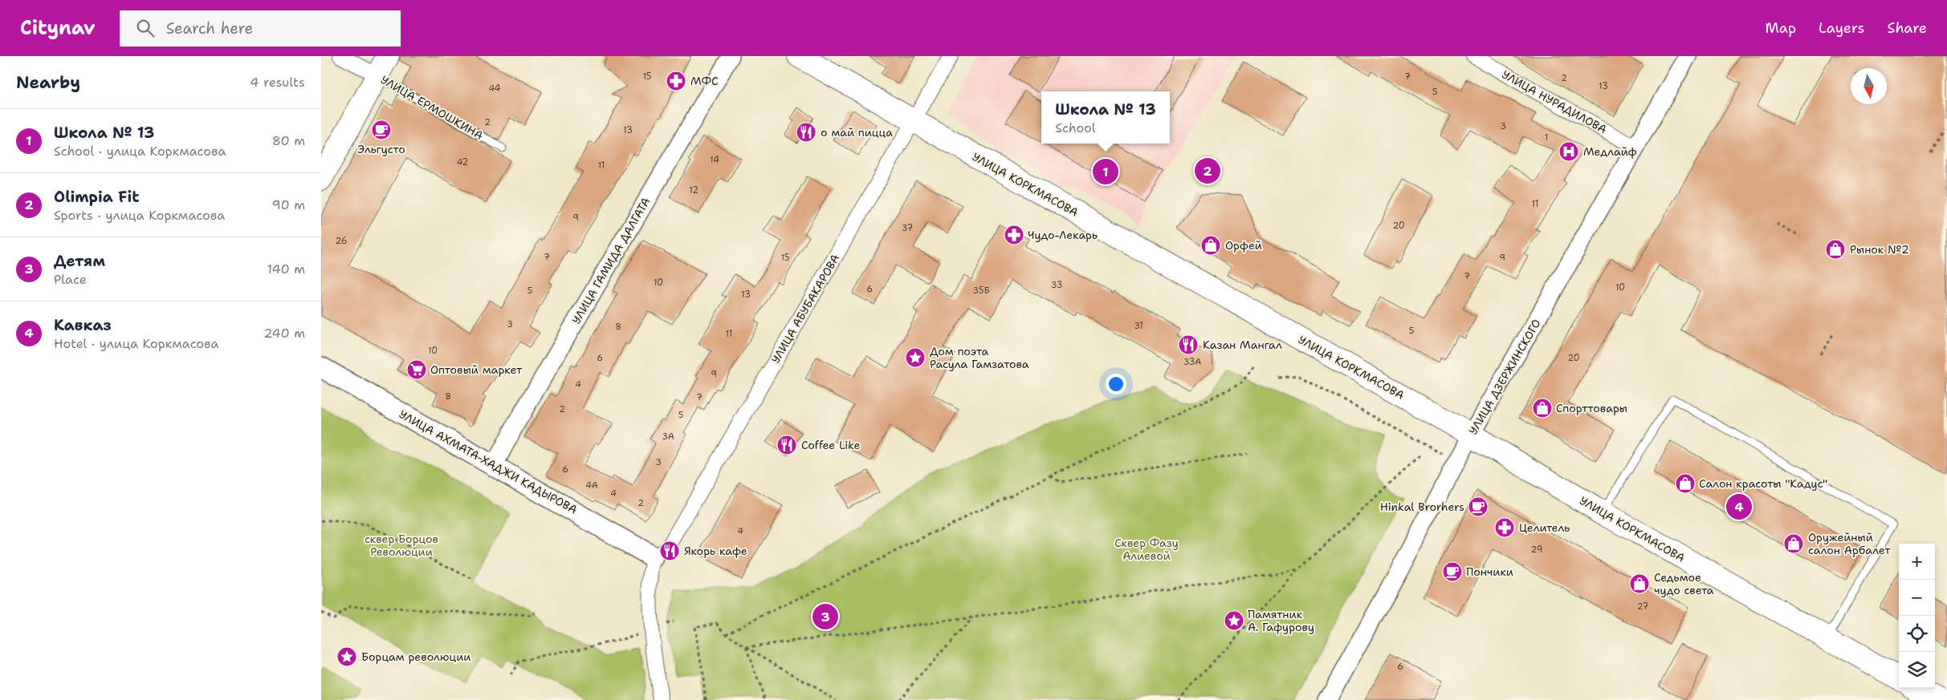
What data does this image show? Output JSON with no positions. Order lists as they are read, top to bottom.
{
  "streets": {
    "main road": ["УЛИЦА КОРКМАСОВА", "УЛИЦА АХМАТА-ХАДЖИ КАДЫРОВА"],
    "street": [
      "УЛИЦА НУРАДИЛОВА",
      "УЛИЦА ЕРМОШКИНА",
      "УЛИЦА ГАМИДА ДАЛГАТА",
      "УЛИЦА АБУБАКАРОВА",
      "УЛИЦА ДЗЕРЖИНСКОГО"
    ]
  },
  "crossings": [
    ["УЛИЦА НУРАДИЛОВА", "УЛИЦА ДЗЕРЖИНСКОГО"],
    ["УЛИЦА КОРКМАСОВА", "УЛИЦА АБУБАКАРОВА"],
    ["УЛИЦА КОРКМАСОВА", "УЛИЦА ДЗЕРЖИНСКОГО"],
    ["УЛИЦА ГАМИДА ДАЛГАТА", "УЛИЦА АХМАТА-ХАДЖИ КАДЫРОВА"],
    ["УЛИЦА АБУБАКАРОВА", "УЛИЦА АХМАТА-ХАДЖИ КАДЫРОВА"]
  ],
  "parks": ["сквер Борцов Революции", "Сквер Фазу Алиевой"],
  "places": {
    "pharmacy": ["МФС", "Чудо-Лекарь", "Целитель"],
    "cafe": ["Эльгусто", "Hinkal Brorhers", "Пончики"],
    "restaurant": [
      "о май пицца",
      "Казан Мангал",
      "Coffee Like",
      "Якорь кафе"
    ],
    "hospital": ["Медлайф"],
    "shop": [
      "Орфей",
      "Рынок №2",
      "Спорттовары",
      "Салон красоты \"Кадус\"",
      "Оружейный салон Арбалет",
      "Седьмое чудо света"
    ],
    "place": ["Дом поэта Расула Гамзатова", "Памятник А. Гафурову", "Борцам революции"],
    "supermarket": ["Оптовый маркет"]
  },
  "house_numbers": [
    "15",
    "7",
    "2",
    "13",
    "44",
    "5",
    "2",
    "3",
    "13",
    "1",
    "14",
    "42",
    "11",
    "12",
    "11",
    "9",
    "20",
    "37",
    "26",
    "7",
    "15",
    "9",
    "7",
    "10",
    "33",
    "10",
    "6",
    "5",
    "35Б",
    "13",
    "3",
    "31",
    "8",
    "5",
    "11",
    "10",
    "6",
    "20",
    "33А",
    "9",
    "4",
    "8",
    "7",
    "2",
    "5",
    "3А",
    "3",
    "6",
    "4А",
    "4",
    "2",
    "4",
    "29",
    "27",
    "6"
  ],
  "north": "bottom",
  "page": {
    "header": "Citynav",
    "search": "Search here",
    "nav": ["Map", "Layers", "Share"],
    "heading": ["Nearby", "4 results"],
    "popup": ["Школа № 13", "School"],
    "list": [
      {
        "mark": "1",
        "name": "Школа № 13",
        "note": "School · улица Коркмасова",
        "value": "80 m"
      },
      {
        "mark": "2",
        "name": "Olimpia Fit",
        "note": "Sports · улица Коркмасова",
        "value": "90 m"
      },
      {
        "mark": "3",
        "name": "Детям",
        "note": "Place",
        "value": "140 m"
      },
      {
        "mark": "4",
        "name": "Кавказ",
        "note": "Hotel · улица Коркмасова",
        "value": "240 m"
      }
    ],
    "pins": [
      "2",
      "1",
      "4",
      "3"
    ],
    "map_buttons": ["+", "−"]
  }
}
